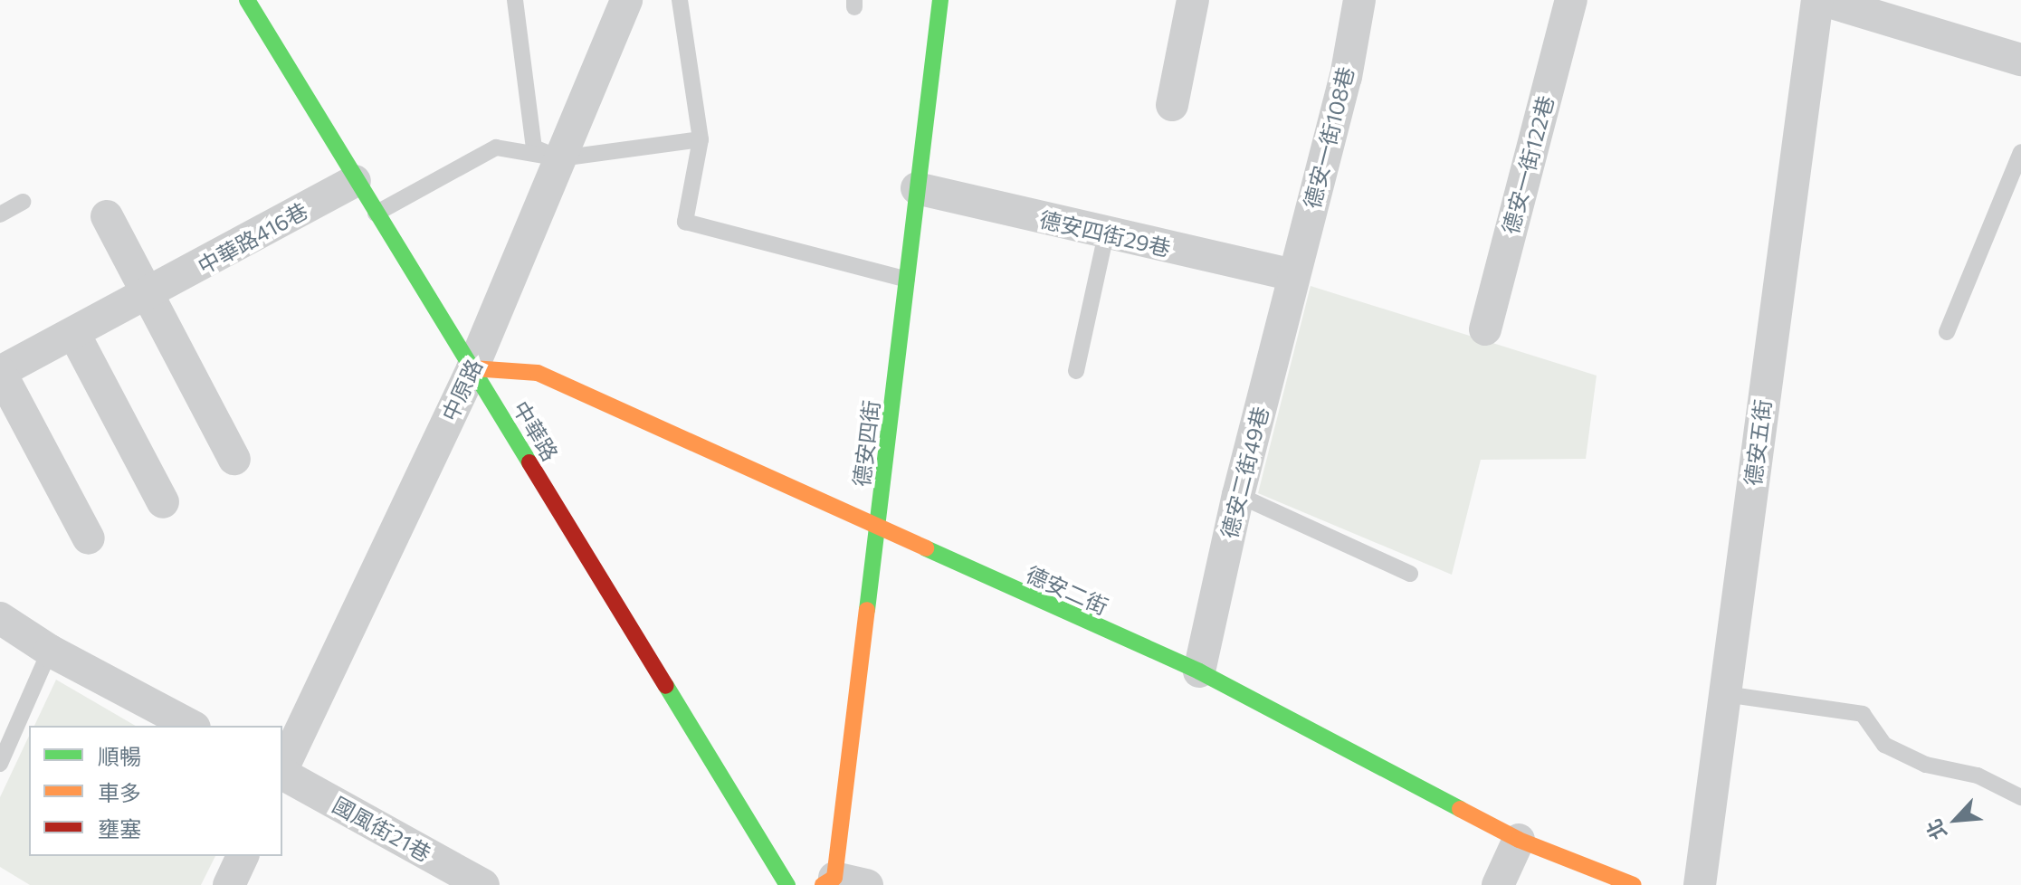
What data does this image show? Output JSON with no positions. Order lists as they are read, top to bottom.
{
  "streets": {
    "street": [
      "德安一街108巷",
      "德安一街122巷",
      "德安四街29巷",
      "中華路416巷",
      "中原路",
      "中華路",
      "德安五街",
      "德安四街",
      "德安二街49巷",
      "德安二街",
      "國風街21巷"
    ]
  },
  "crossings": [
    ["德安一街108巷", "德安四街29巷"],
    ["德安一街108巷", "德安二街49巷"],
    ["德安四街29巷", "德安四街"],
    ["德安四街29巷", "德安二街49巷"],
    ["中華路416巷", "中華路"],
    ["中原路", "中華路"],
    ["中原路", "德安二街"],
    ["中華路", "德安二街"],
    ["德安四街", "德安二街"],
    ["德安二街49巷", "德安二街"]
  ],
  "legend": ["順暢", "車多", "壅塞"],
  "north": "bottom left"
}
